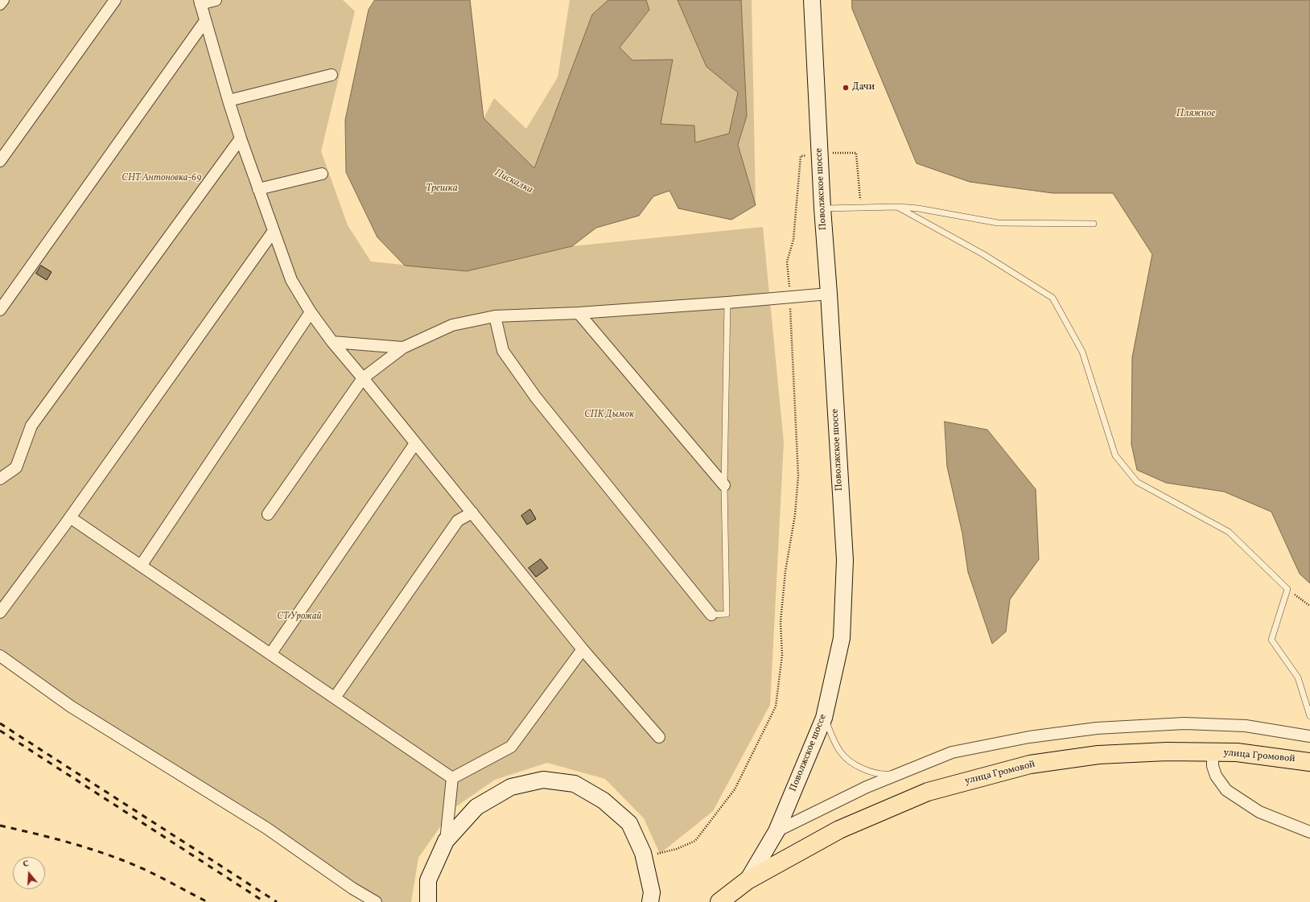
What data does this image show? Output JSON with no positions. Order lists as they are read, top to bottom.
{
  "streets": {
    "main road": ["Поволжское шоссе", "улица Громовой"]
  },
  "crossings": [
    ["Поволжское шоссе", "улица Громовой"]
  ],
  "water": ["Пляжное", "Пискалка", "Трешка"],
  "parks": ["СНТ Антоновка-69", "СПК Дымок", "СТ Урожай"],
  "places": ["Дачи"],
  "north": "top"
}
